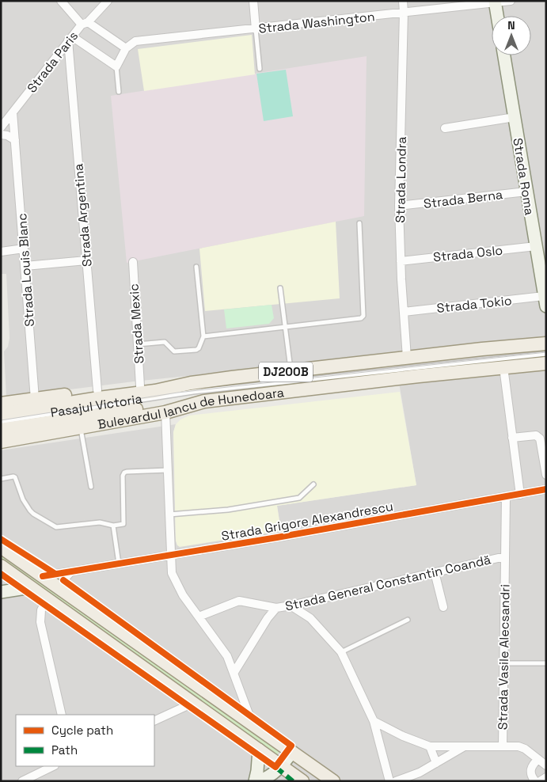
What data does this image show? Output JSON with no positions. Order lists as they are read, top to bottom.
{
  "streets": {
    "main road": ["DJ200B", "Pasajul Victoria", "Bulevardul Iancu de Hunedoara"],
    "street": [
      "Strada Washington",
      "Strada Paris",
      "Strada Roma",
      "Strada Londra",
      "Strada Berna",
      "Strada Argentina",
      "Strada Oslo",
      "Strada Louis Blanc",
      "Strada Tokio",
      "Strada Mexic",
      "Strada Grigore Alexandrescu",
      "Strada General Constantin Coandă",
      "Strada Vasile Alecsandri"
    ]
  },
  "crossings": [
    ["Strada Washington", "Strada Londra"],
    ["Strada Paris", "Strada Argentina"],
    ["Strada Paris", "Strada Louis Blanc"],
    ["Strada Roma", "Strada Berna"],
    ["Strada Roma", "Strada Oslo"],
    ["Strada Roma", "Strada Tokio"],
    ["Strada Londra", "Strada Berna"],
    ["Strada Londra", "Strada Oslo"],
    ["Strada Londra", "Strada Tokio"],
    ["Strada Londra", "Bulevardul Iancu de Hunedoara"],
    ["Strada Argentina", "Bulevardul Iancu de Hunedoara"],
    ["Strada Louis Blanc", "Bulevardul Iancu de Hunedoara"],
    ["Strada Mexic", "Pasajul Victoria"],
    ["Strada Mexic", "Bulevardul Iancu de Hunedoara"],
    ["Pasajul Victoria", "Bulevardul Iancu de Hunedoara"],
    ["Strada Grigore Alexandrescu", "Strada Vasile Alecsandri"],
    ["Strada General Constantin Coandă", "Strada Vasile Alecsandri"]
  ],
  "legend": ["Cycle path", "Path"],
  "north": "top"
}
